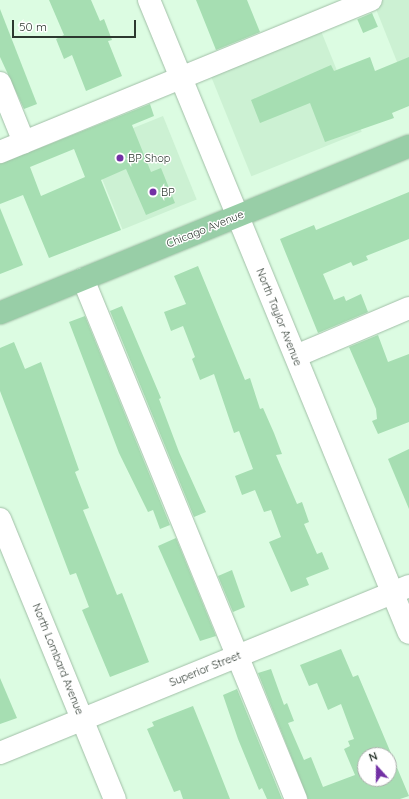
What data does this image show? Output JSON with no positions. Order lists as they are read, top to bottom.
{
  "streets": {
    "main road": ["Chicago Avenue"],
    "street": ["North Taylor Avenue", "North Lombard Avenue", "Superior Street"]
  },
  "crossings": [
    ["Chicago Avenue", "North Taylor Avenue"],
    ["North Taylor Avenue", "Superior Street"],
    ["North Lombard Avenue", "Superior Street"]
  ],
  "places": ["BP Shop", "BP"],
  "scale_bar": "50 m",
  "north": "top"
}
